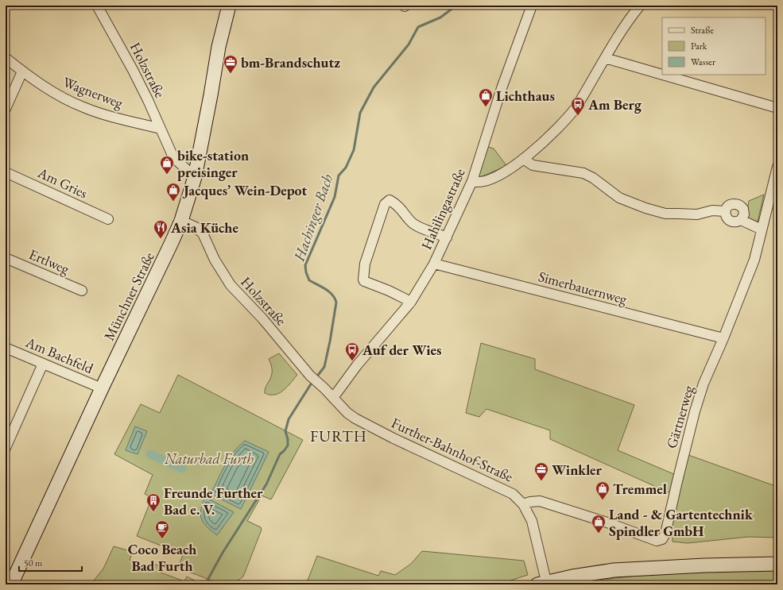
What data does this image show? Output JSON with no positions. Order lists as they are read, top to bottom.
{
  "streets": {
    "main road": ["Münchner Straße"],
    "street": [
      "Holzstraße",
      "Wagnerweg",
      "Am Gries",
      "Hahilingastraße",
      "Ertlweg",
      "Simerbauernweg",
      "Am Bachfeld",
      "Gärtnerweg",
      "Further-Bahnhof-Straße"
    ]
  },
  "crossings": [
    ["Holzstraße", "Wagnerweg"],
    ["Holzstraße", "Hahilingastraße"],
    ["Holzstraße", "Münchner Straße"],
    ["Holzstraße", "Further-Bahnhof-Straße"],
    ["Hahilingastraße", "Simerbauernweg"],
    ["Hahilingastraße", "Further-Bahnhof-Straße"],
    ["Simerbauernweg", "Gärtnerweg"],
    ["Münchner Straße", "Am Bachfeld"],
    ["Gärtnerweg", "Further-Bahnhof-Straße"]
  ],
  "districts": ["FURTH"],
  "water": ["Hachinger Bach"],
  "parks": ["Naturbad Furth"],
  "places": {
    "office": ["bm-Brandschutz", "Winkler"],
    "shop": [
      "Lichthaus",
      "bike-station preisinger",
      "Jacques’ Wein-Depot",
      "Tremmel",
      "Land - & Gartentechnik Spindler GmbH"
    ],
    "bus stop": ["Am Berg", "Auf der Wies"],
    "restaurant": ["Asia Küche"],
    "building": ["Freunde Further Bad e. V."],
    "cafe": ["Coco Beach Bad Furth"]
  },
  "legend": ["Straße", "Park", "Wasser"],
  "scale_bar": "50 m"
}
